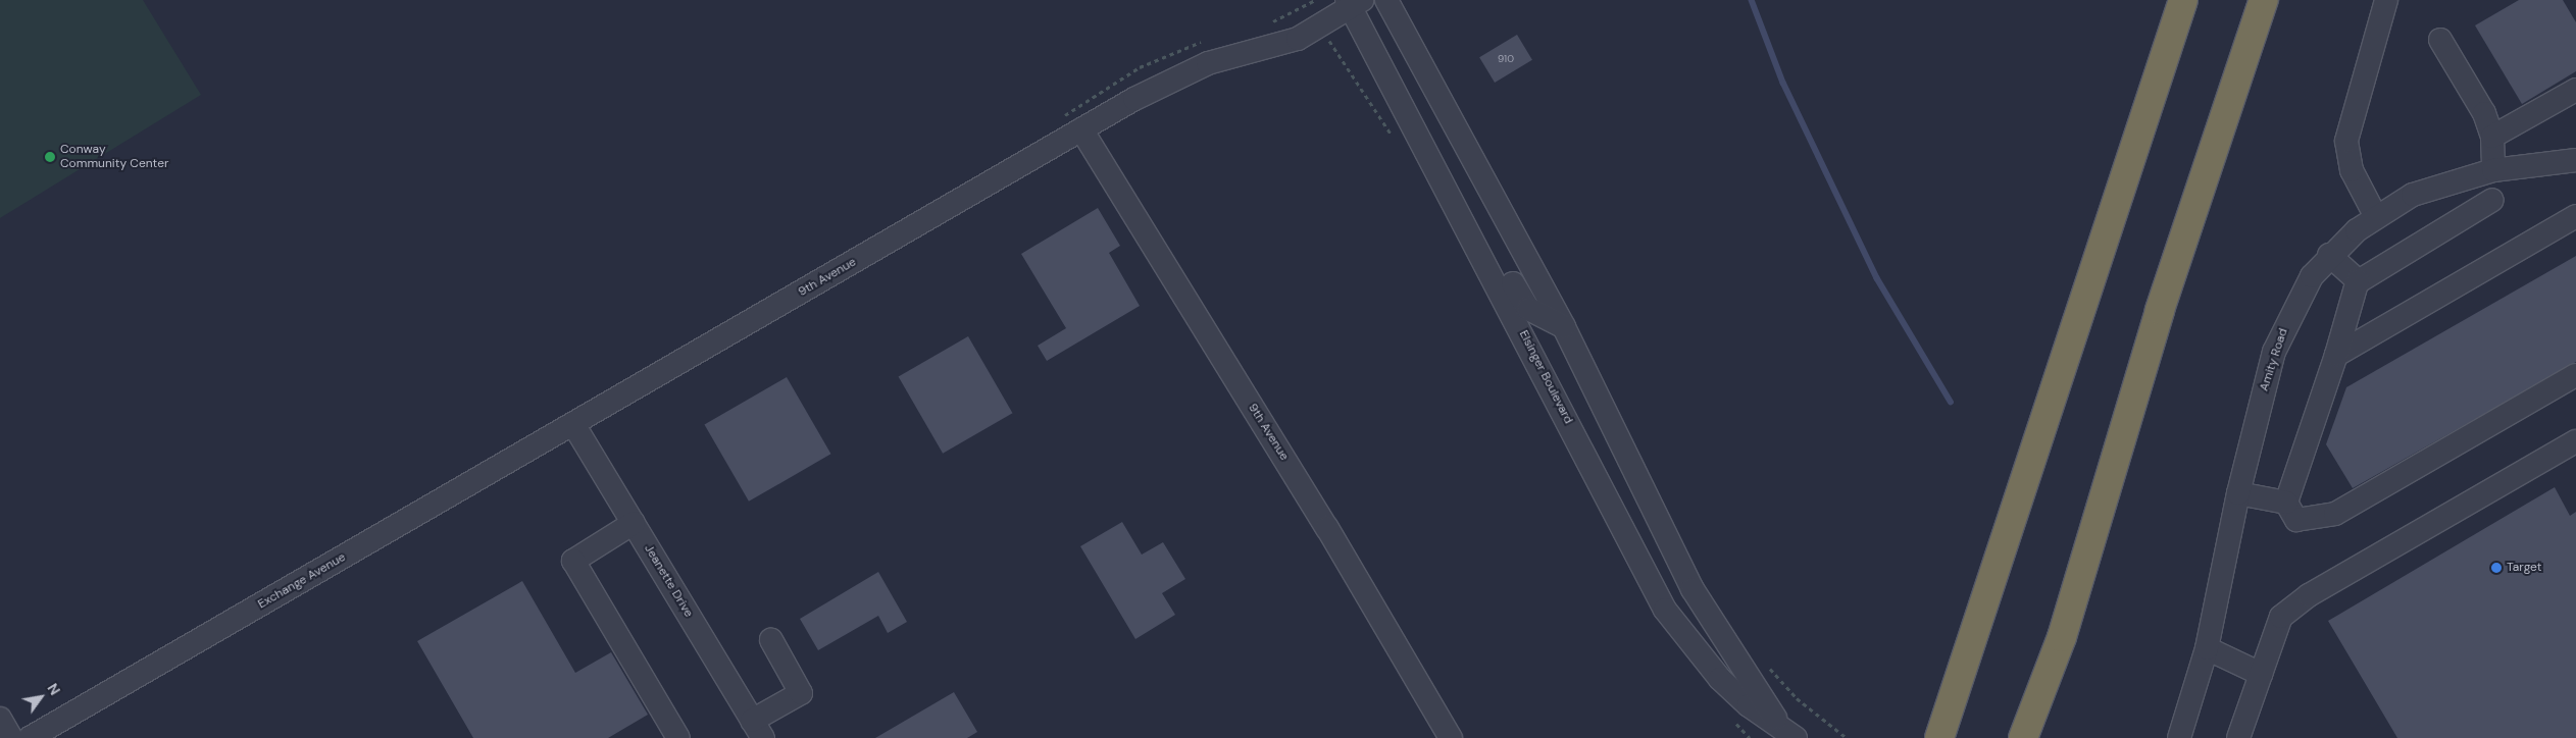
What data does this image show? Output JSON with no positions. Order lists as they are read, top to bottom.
{
  "streets": {
    "street": [
      "9th Avenue",
      "Amity Road",
      "Elsinger Boulevard",
      "Exchange Avenue",
      "Jeanette Drive"
    ]
  },
  "crossings": [
    ["9th Avenue", "Elsinger Boulevard"],
    ["9th Avenue", "Exchange Avenue"],
    ["9th Avenue", "Jeanette Drive"],
    ["Exchange Avenue", "Jeanette Drive"]
  ],
  "places": ["Conway Community Center", "Target"],
  "house_numbers": ["910"],
  "north": "top right"
}
